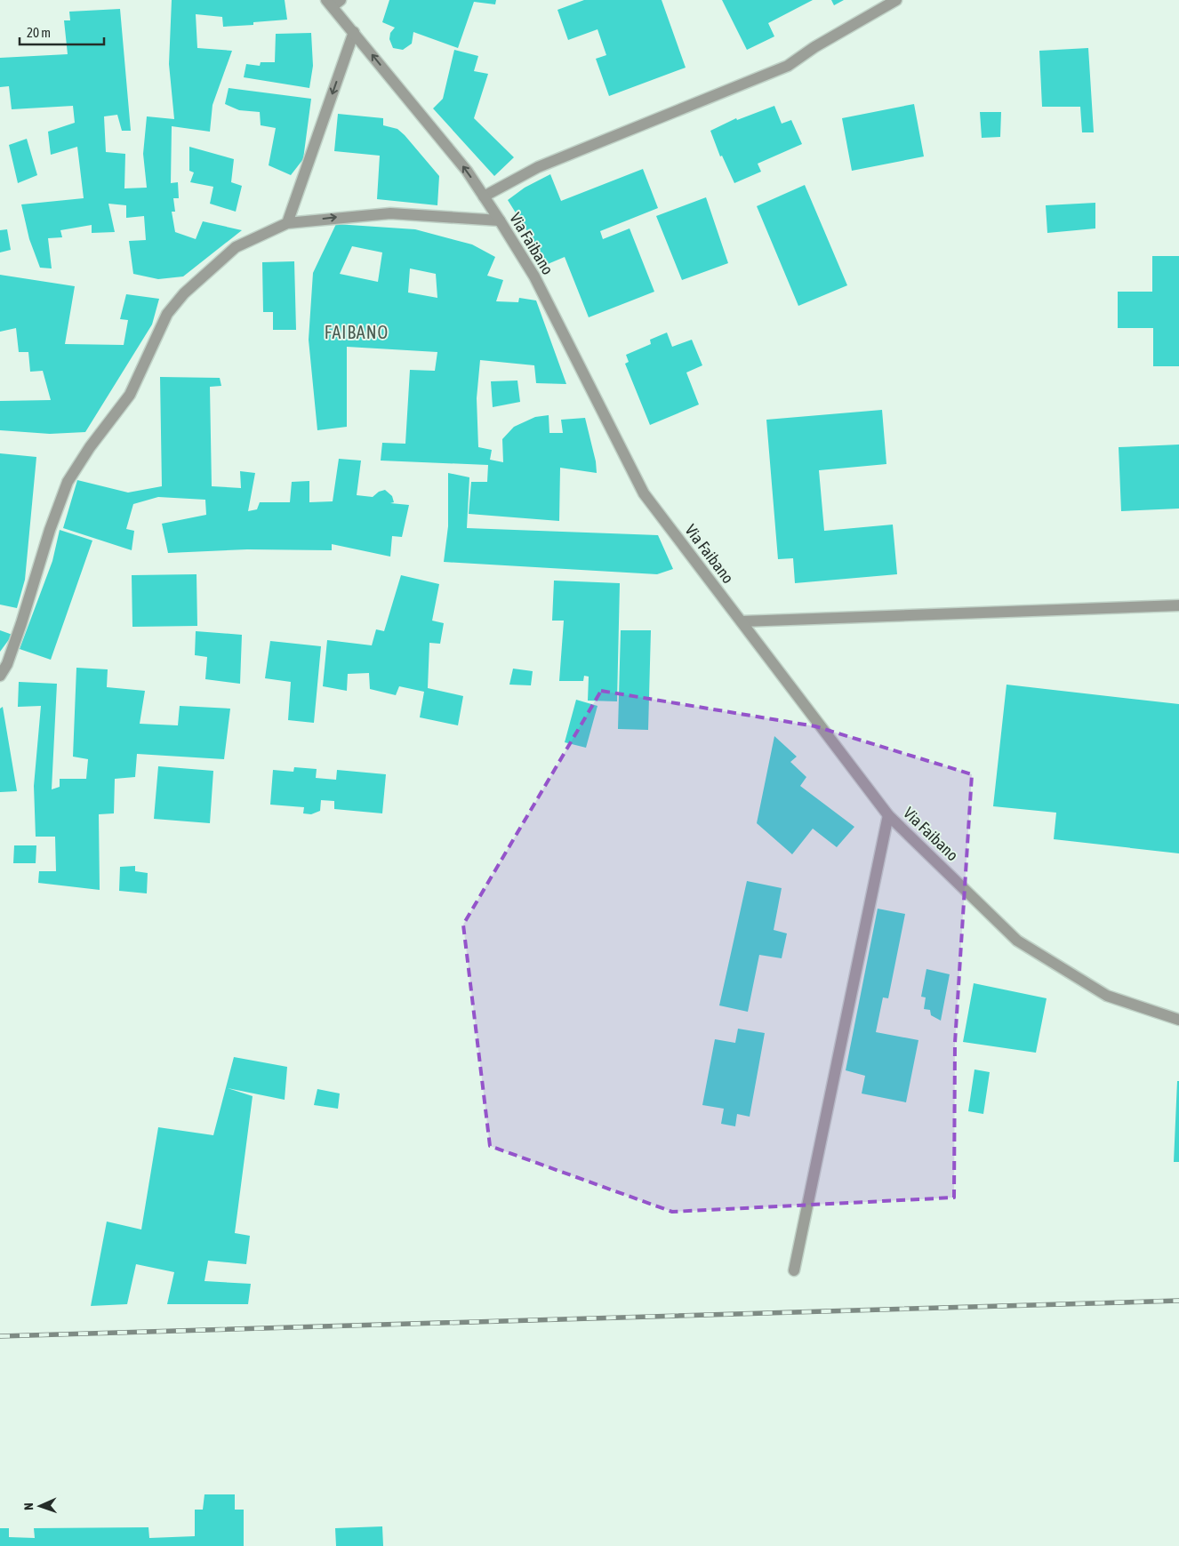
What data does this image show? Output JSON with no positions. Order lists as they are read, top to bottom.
{
  "streets": {
    "street": ["Via Faibano"]
  },
  "districts": ["FAIBANO"],
  "scale_bar": "20 m",
  "north": "left"
}
